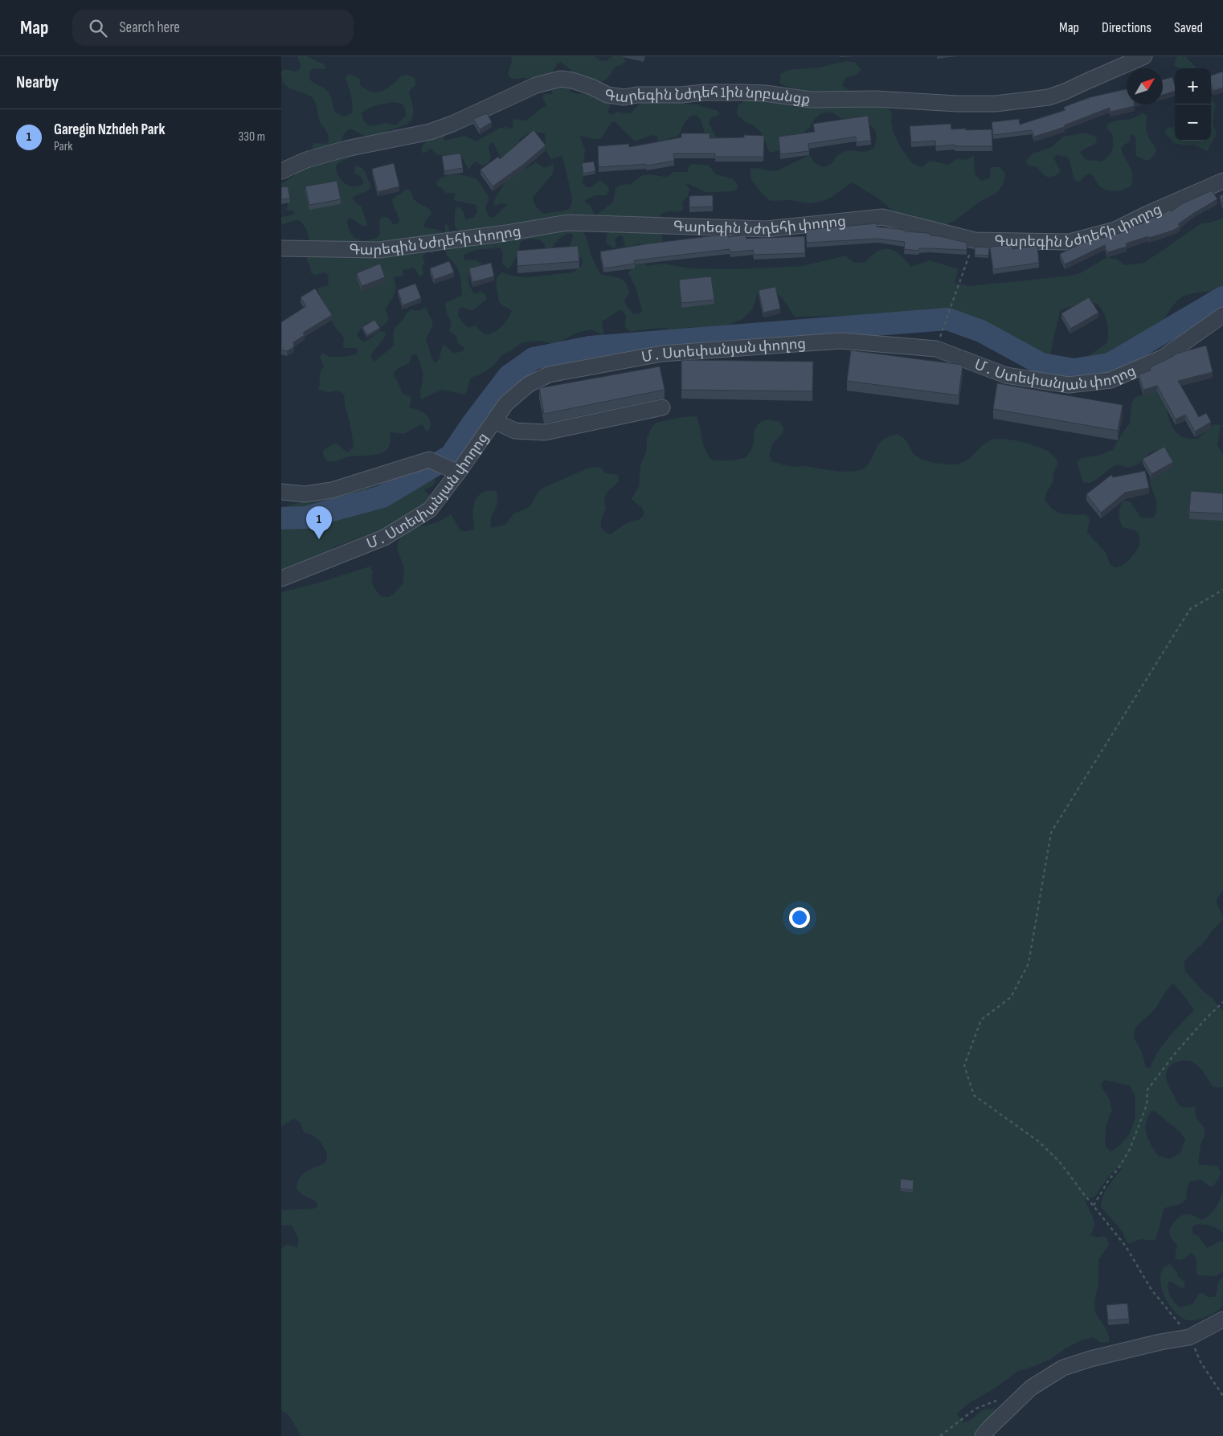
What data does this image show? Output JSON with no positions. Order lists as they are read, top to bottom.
{
  "streets": {
    "street": ["Գարեգին Նժդեհ 1ին նրբանցք", "Գարեգին Նժդեհի փողոց", "Մ․ Ստեփանյան փողոց"]
  },
  "north": "top right",
  "page": {
    "header": "Map",
    "search": "Search here",
    "nav": ["Map", "Directions", "Saved"],
    "heading": "Nearby",
    "map_buttons": ["+", "−"],
    "list": [
      {
        "mark": "1",
        "name": "Garegin Nzhdeh Park",
        "note": "Park",
        "value": "330 m"
      }
    ],
    "pins": "1"
  }
}
